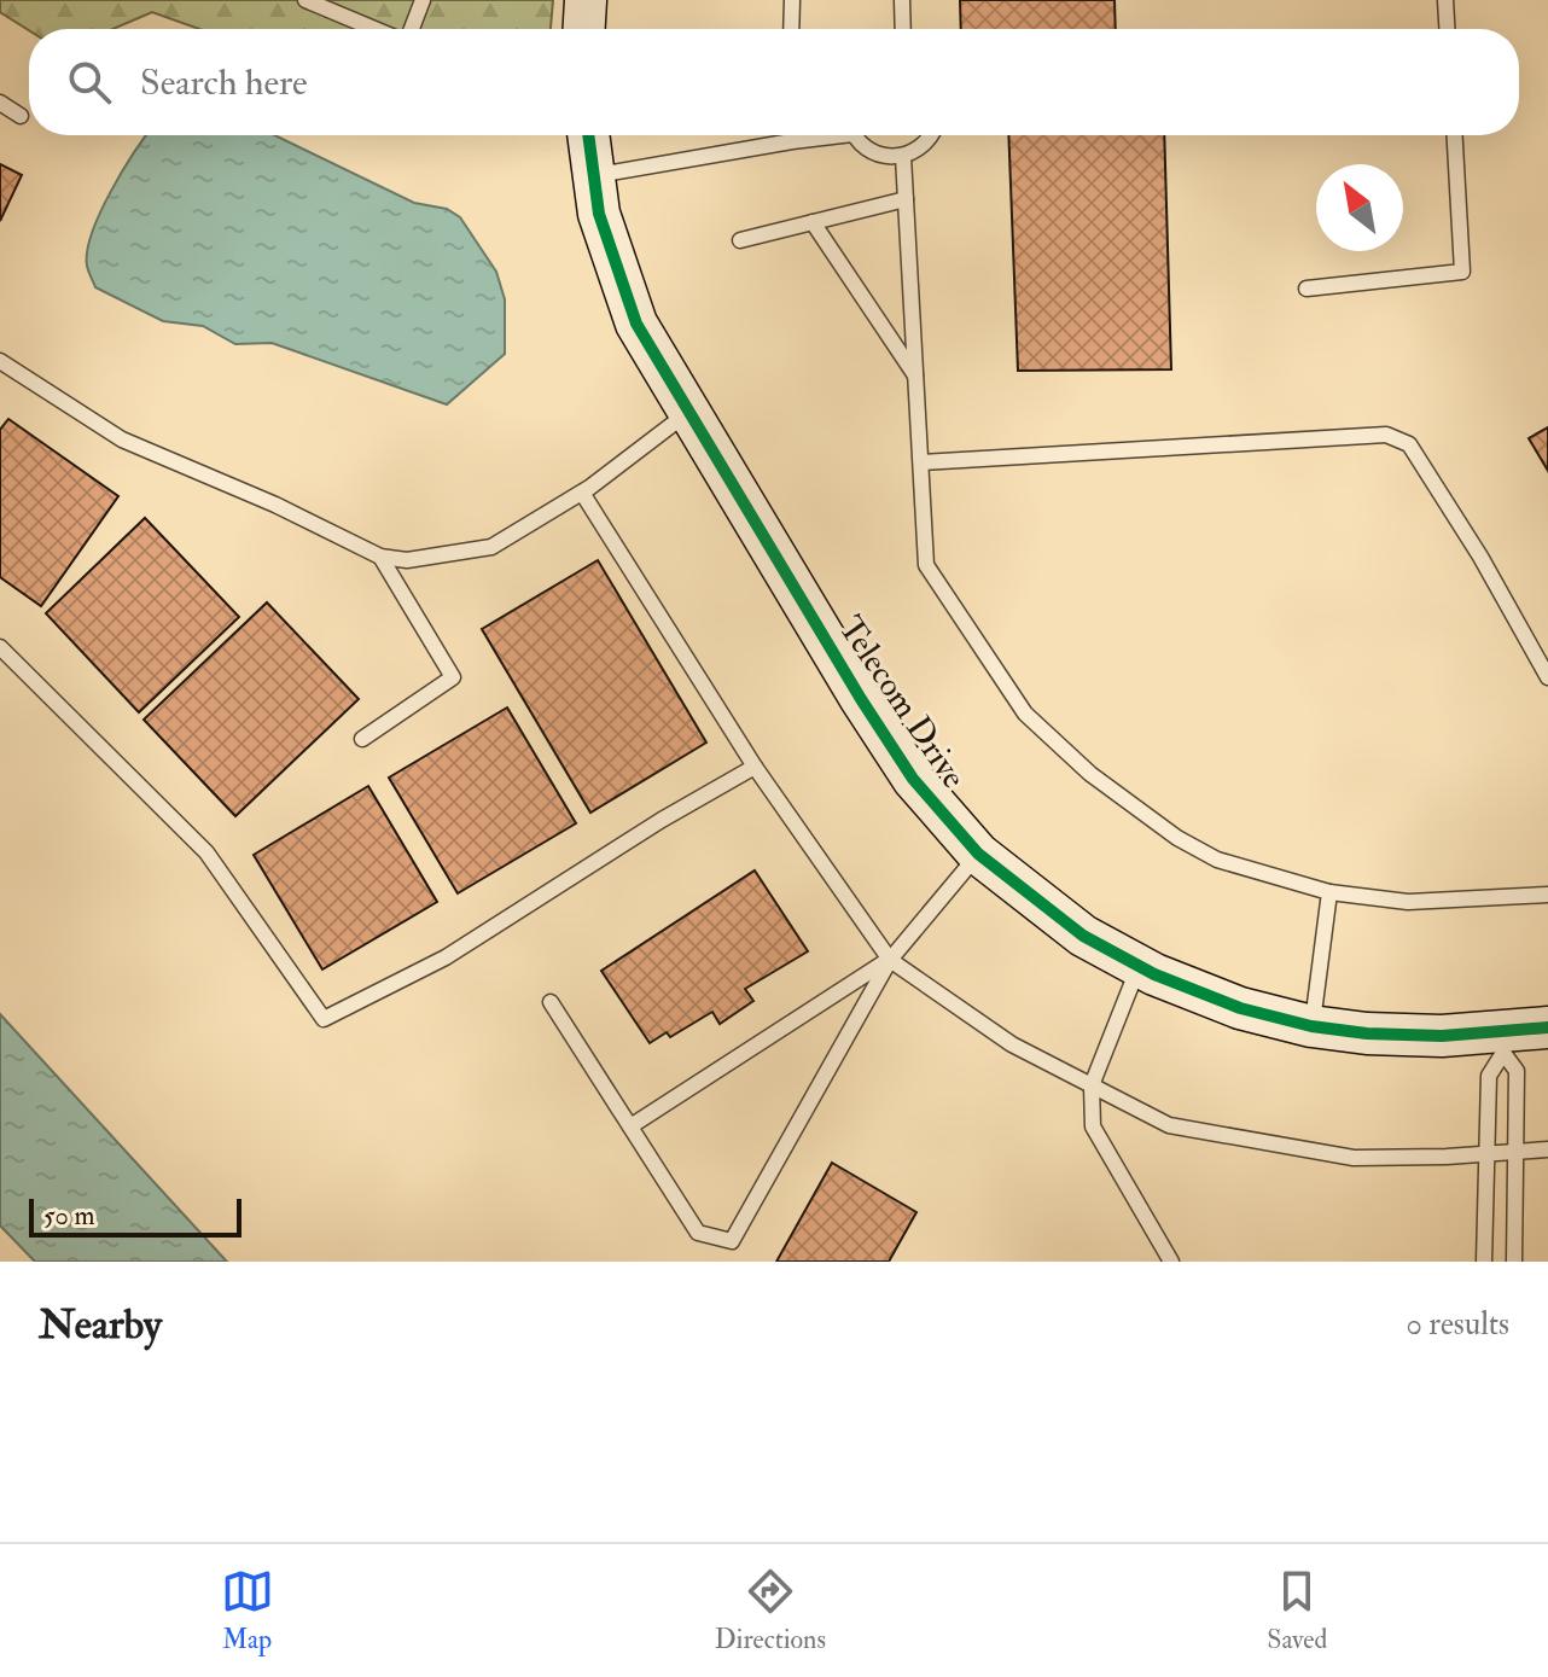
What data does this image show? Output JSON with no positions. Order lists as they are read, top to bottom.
{
  "streets": {
    "street": ["Telecom Drive"]
  },
  "scale_bar": "50 m",
  "north": "top left",
  "page": {
    "search": "Search here",
    "scale": "50 m",
    "heading": ["Nearby", "0 results"],
    "nav": ["Map", "Directions", "Saved"]
  }
}
